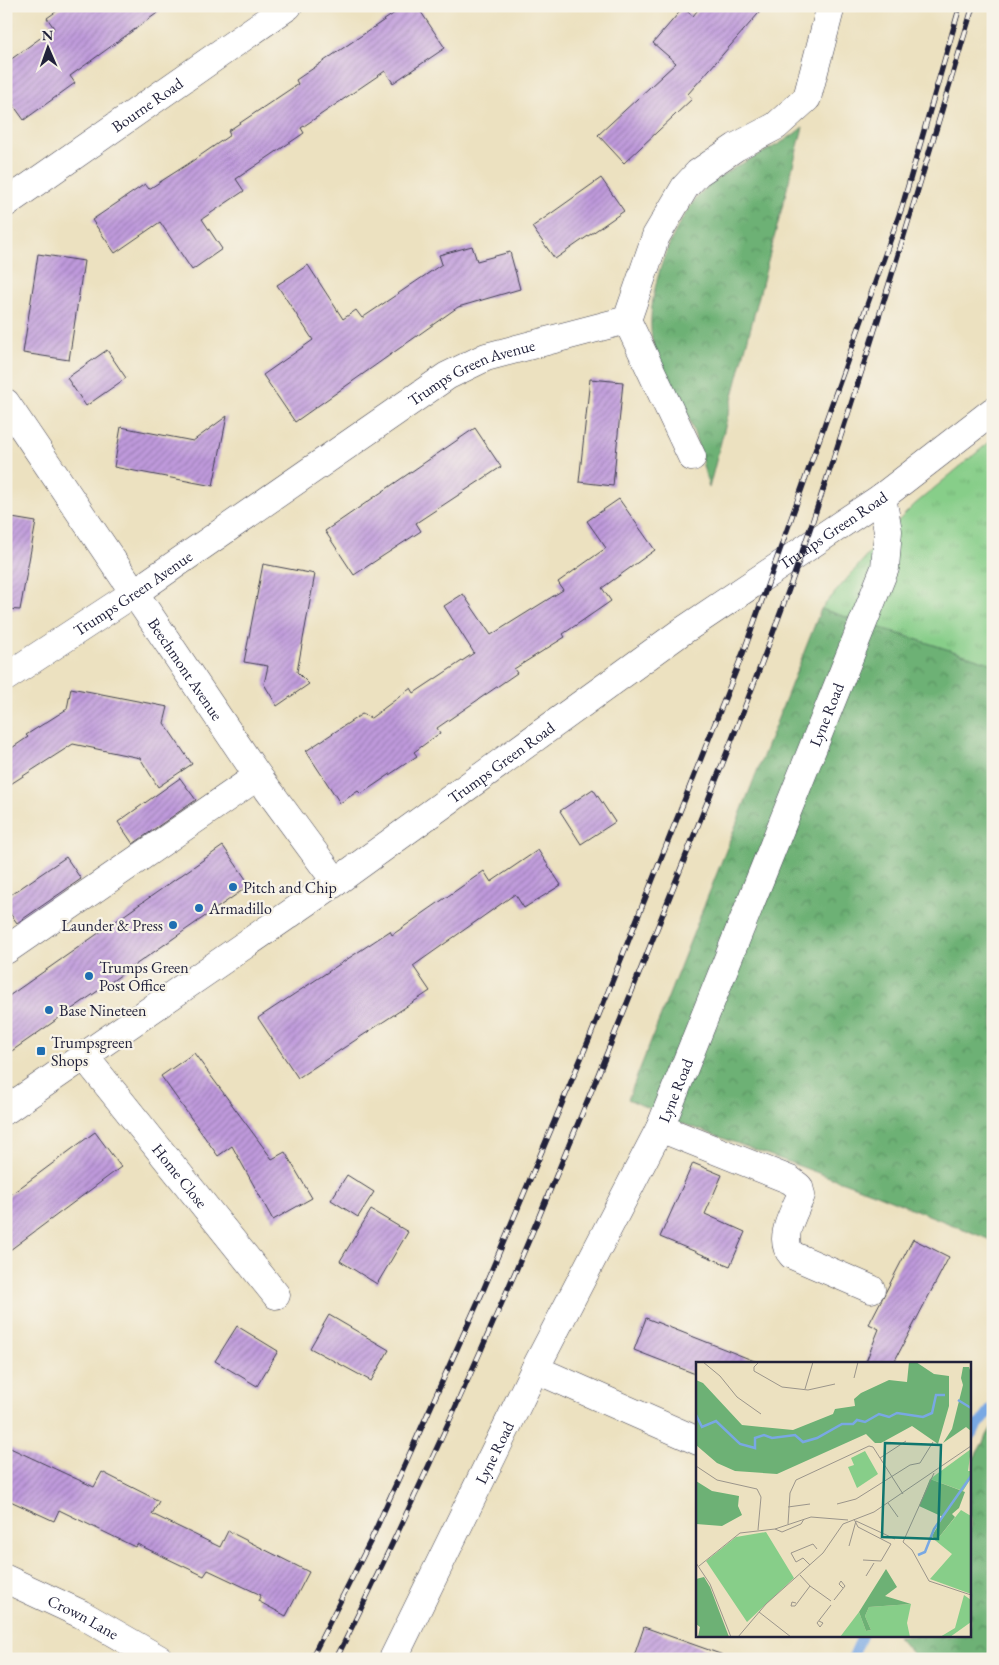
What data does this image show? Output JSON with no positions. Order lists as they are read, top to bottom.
{
  "streets": {
    "street": [
      "Bourne Road",
      "Trumps Green Avenue",
      "Trumps Green Road",
      "Beechmont Avenue",
      "Lyne Road",
      "Home Close",
      "Crown Lane"
    ]
  },
  "crossings": [
    ["Trumps Green Avenue", "Beechmont Avenue"],
    ["Trumps Green Road", "Beechmont Avenue"],
    ["Trumps Green Road", "Lyne Road"],
    ["Trumps Green Road", "Home Close"]
  ],
  "places": {
    "other": [
      "Pitch and Chip",
      "Armadillo",
      "Launder & Press",
      "Trumps Green Post Office",
      "Base Nineteen"
    ],
    "transit": ["Trumpsgreen Shops"]
  },
  "north": "top"
}
